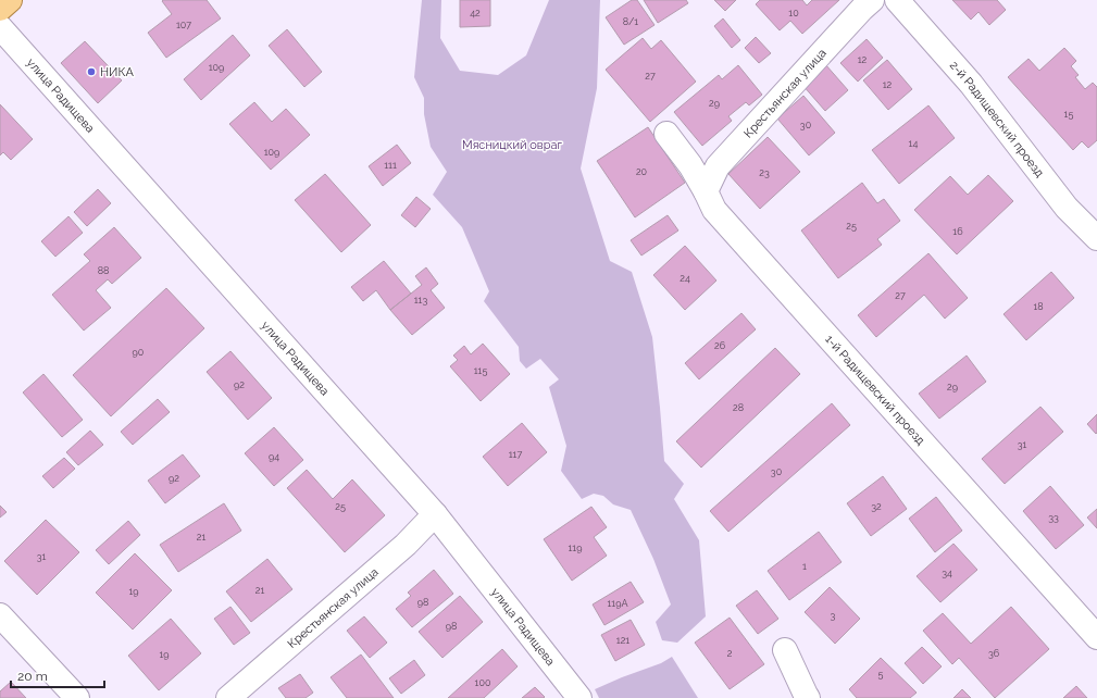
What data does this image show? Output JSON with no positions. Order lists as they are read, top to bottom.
{
  "streets": {
    "street": [
      "Крестьянская улица",
      "улица Радищева",
      "2-й Радищевский проезд",
      "1-й Радищевский проезд"
    ]
  },
  "crossings": [
    ["Крестьянская улица", "улица Радищева"],
    ["Крестьянская улица", "1-й Радищевский проезд"]
  ],
  "parks": ["Мясницкий овраг"],
  "places": ["НИКА"],
  "house_numbers": [
    "42",
    "10",
    "8/1",
    "107",
    "12",
    "109",
    "27",
    "12",
    "29",
    "15",
    "30",
    "14",
    "109",
    "111",
    "20",
    "23",
    "25",
    "16",
    "88",
    "24",
    "27",
    "113",
    "18",
    "26",
    "90",
    "115",
    "92",
    "29",
    "28",
    "31",
    "117",
    "94",
    "30",
    "92",
    "25",
    "32",
    "33",
    "21",
    "119",
    "31",
    "1",
    "34",
    "21",
    "19",
    "98",
    "119А",
    "3",
    "98",
    "121",
    "2",
    "36",
    "19",
    "5",
    "100"
  ],
  "scale_bar": "20 m"
}
